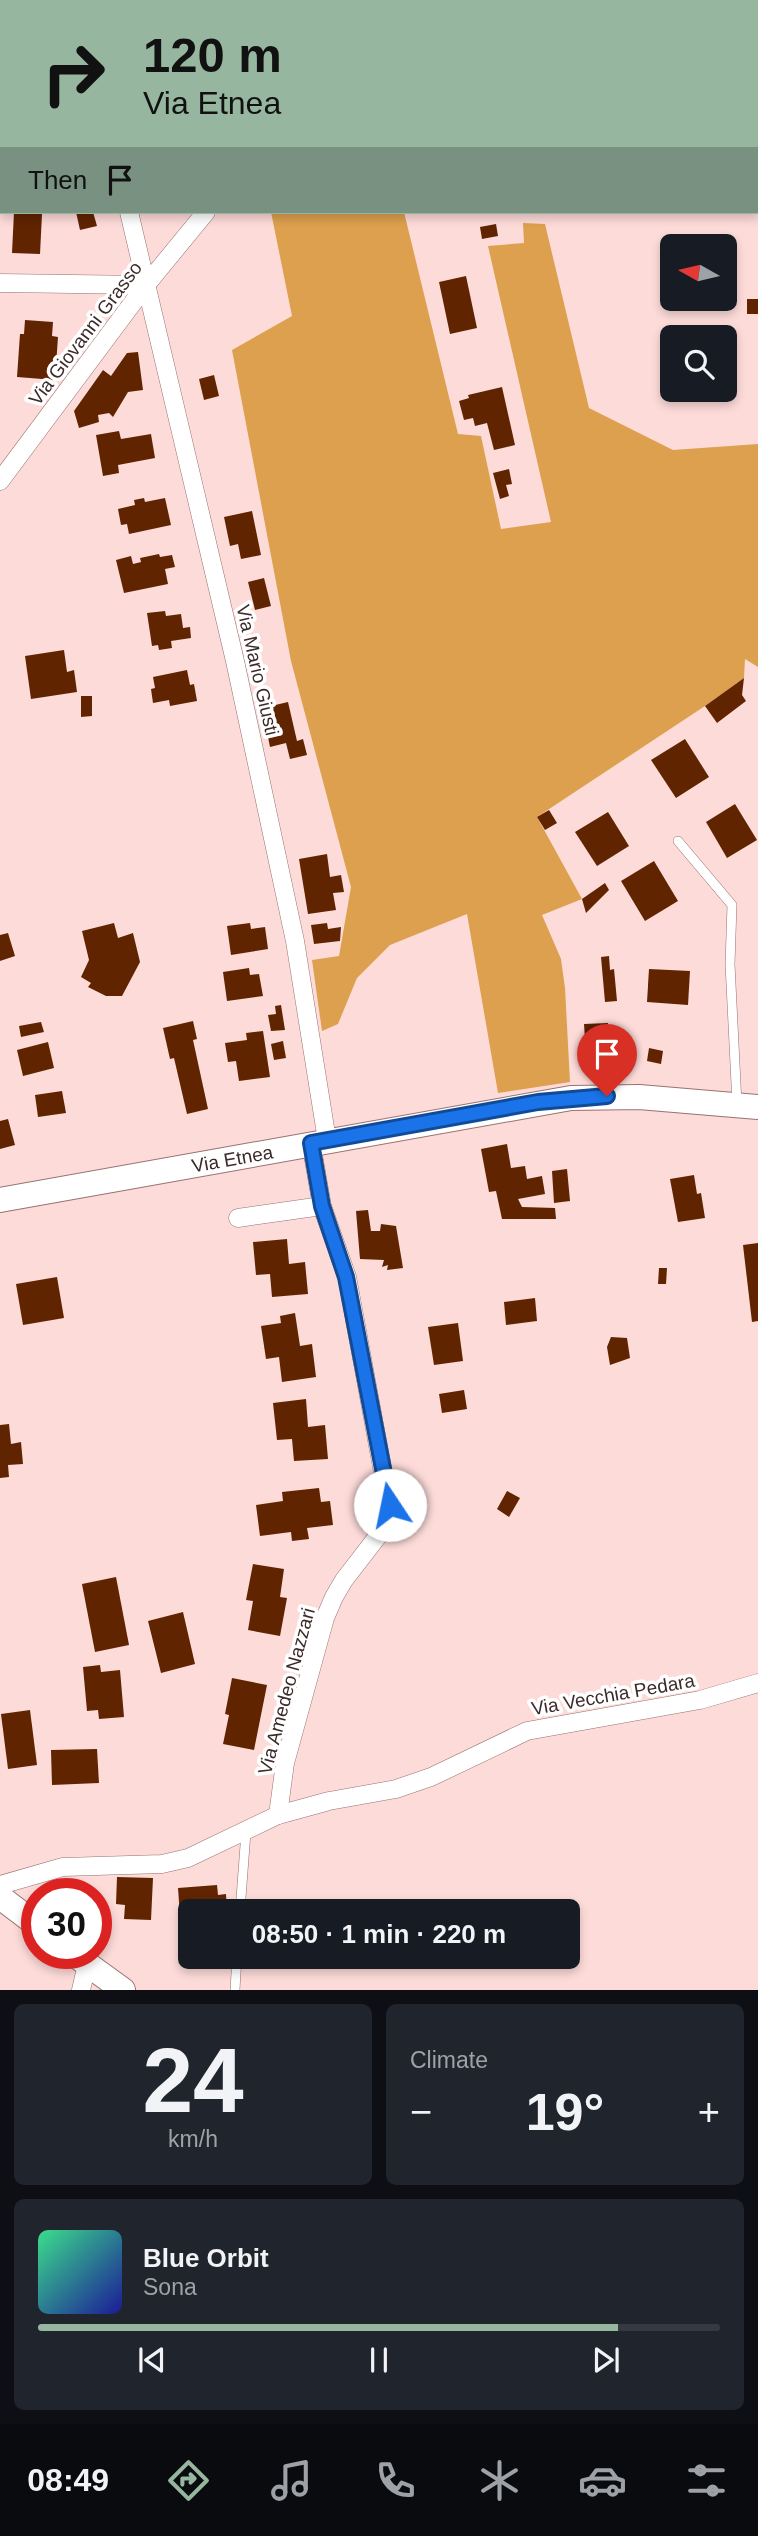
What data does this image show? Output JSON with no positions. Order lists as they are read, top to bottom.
{
  "streets": {
    "main road": ["Via Etnea"],
    "street": [
      "Via Giovanni Grasso",
      "Via Mario Giusti",
      "Via Amedeo Nazzari",
      "Via Vecchia Pedara"
    ]
  },
  "crossings": [
    ["Via Giovanni Grasso", "Via Mario Giusti"],
    ["Via Mario Giusti", "Via Etnea"],
    ["Via Mario Giusti", "Via Amedeo Nazzari"],
    ["Via Etnea", "Via Amedeo Nazzari"],
    ["Via Amedeo Nazzari", "Via Vecchia Pedara"]
  ],
  "north": "left",
  "page": {
    "turn": ["120 m", "Via Etnea"],
    "then": "Then",
    "limit": "30",
    "trip": "08:50 · 1 min · 220 m",
    "tile": [
      ["24", "km/h"],
      "Climate"
    ],
    "heat": ["−", "19°", "+"],
    "song": ["Blue Orbit", "Sona"],
    "tabs": "08:49"
  }
}
